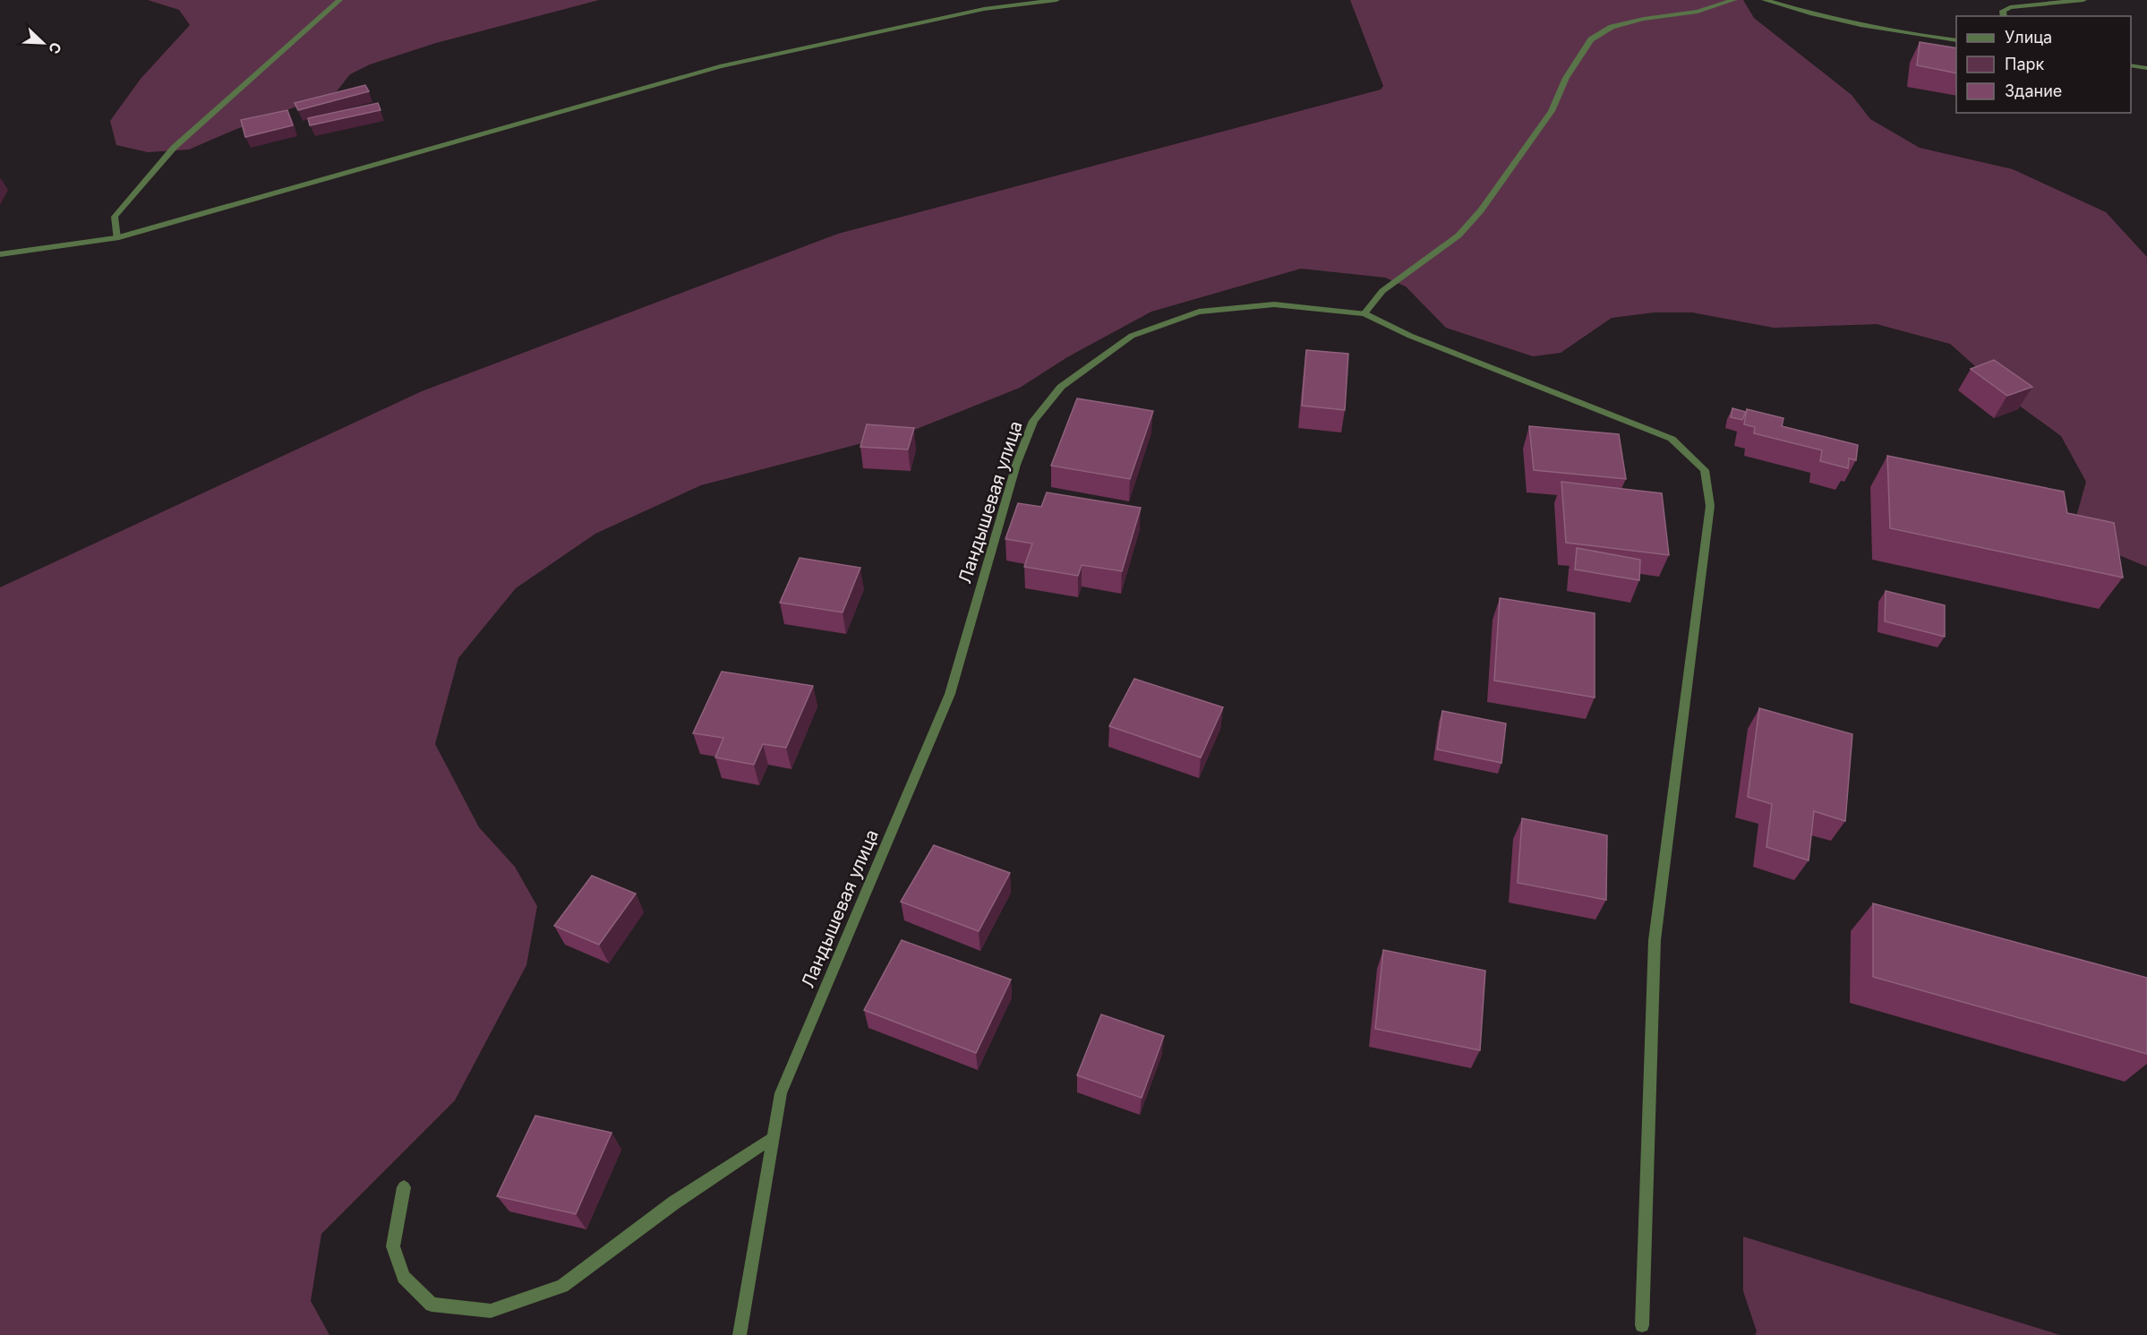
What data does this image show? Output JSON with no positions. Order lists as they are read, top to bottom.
{
  "streets": {
    "street": ["Ландышевая улица"]
  },
  "legend": ["Улица", "Парк", "Здание"],
  "north": "bottom right"
}
